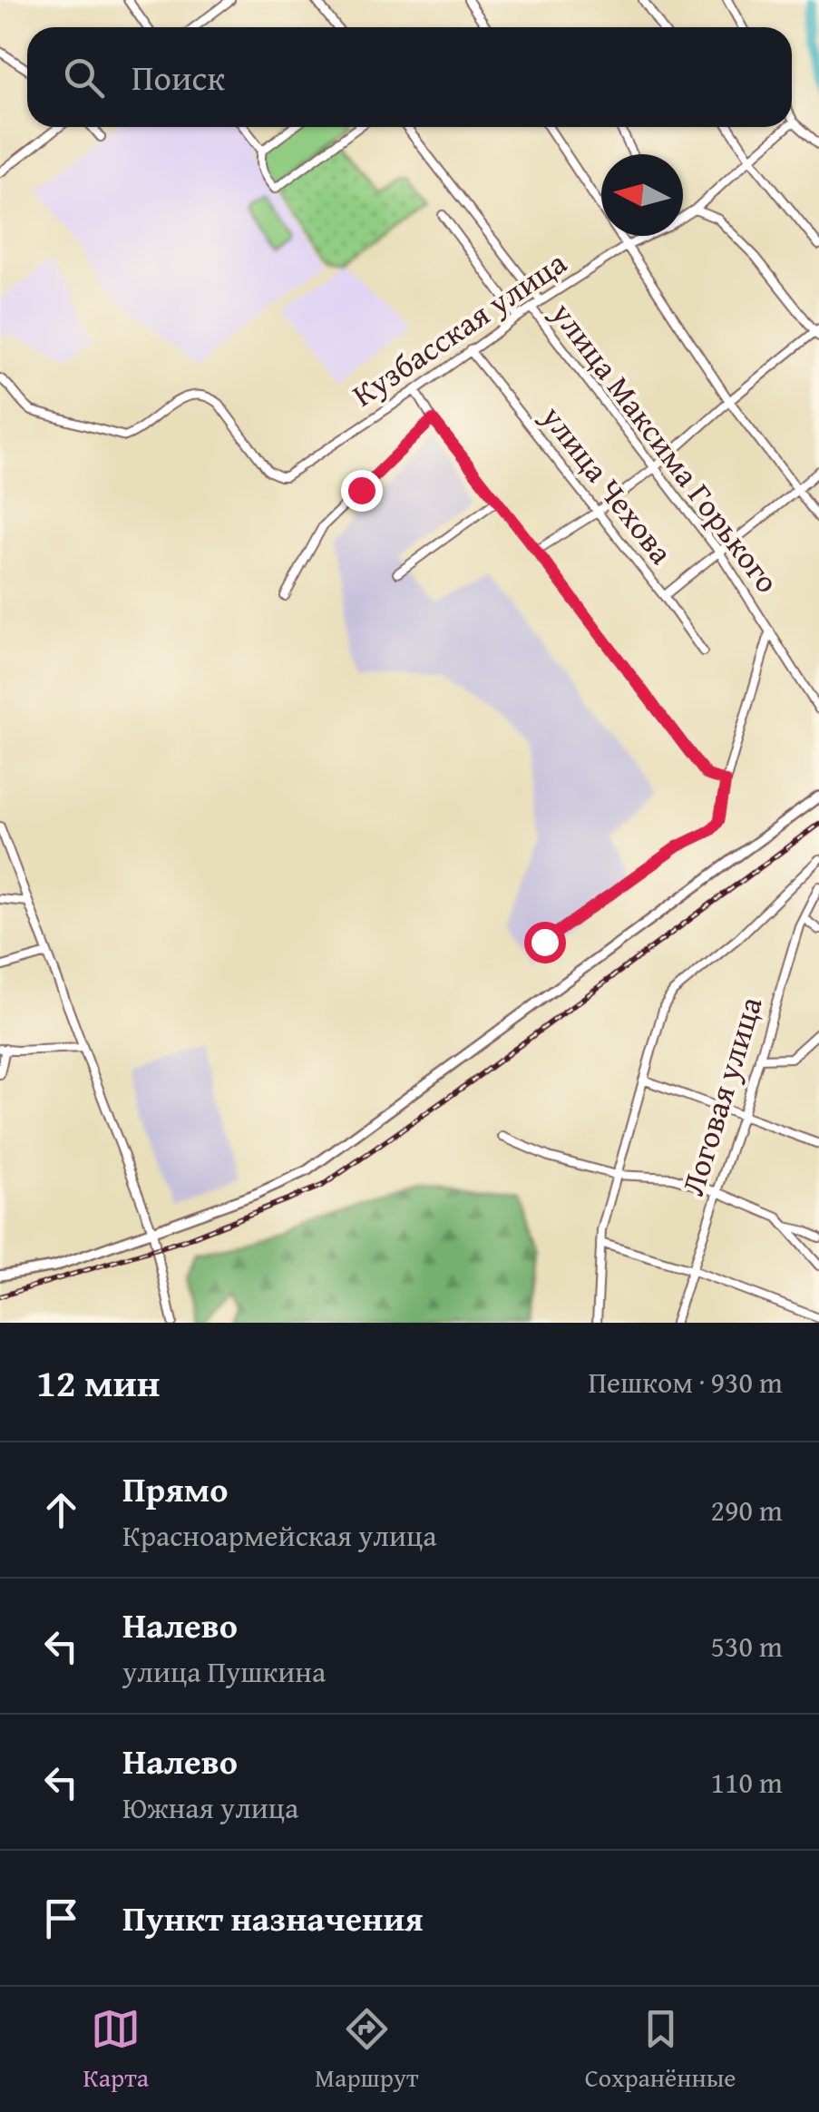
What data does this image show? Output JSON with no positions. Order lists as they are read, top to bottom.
{
  "streets": {
    "street": [
      "Кузбасская улица",
      "улица Максима Горького",
      "улица Чехова",
      "Логовая улица"
    ]
  },
  "crossings": [
    ["Кузбасская улица", "улица Максима Горького"],
    ["Кузбасская улица", "улица Чехова"]
  ],
  "north": "left",
  "page": {
    "search": "Поиск",
    "heading": ["12 мин", "Пешком · 930 m"],
    "list": [
      ["Прямо", "Красноармейская улица", "290 m"],
      ["Налево", "улица Пушкина", "530 m"],
      ["Налево", "Южная улица", "110 m"],
      "Пункт назначения"
    ],
    "nav": ["Карта", "Маршрут", "Сохранённые"]
  }
}
